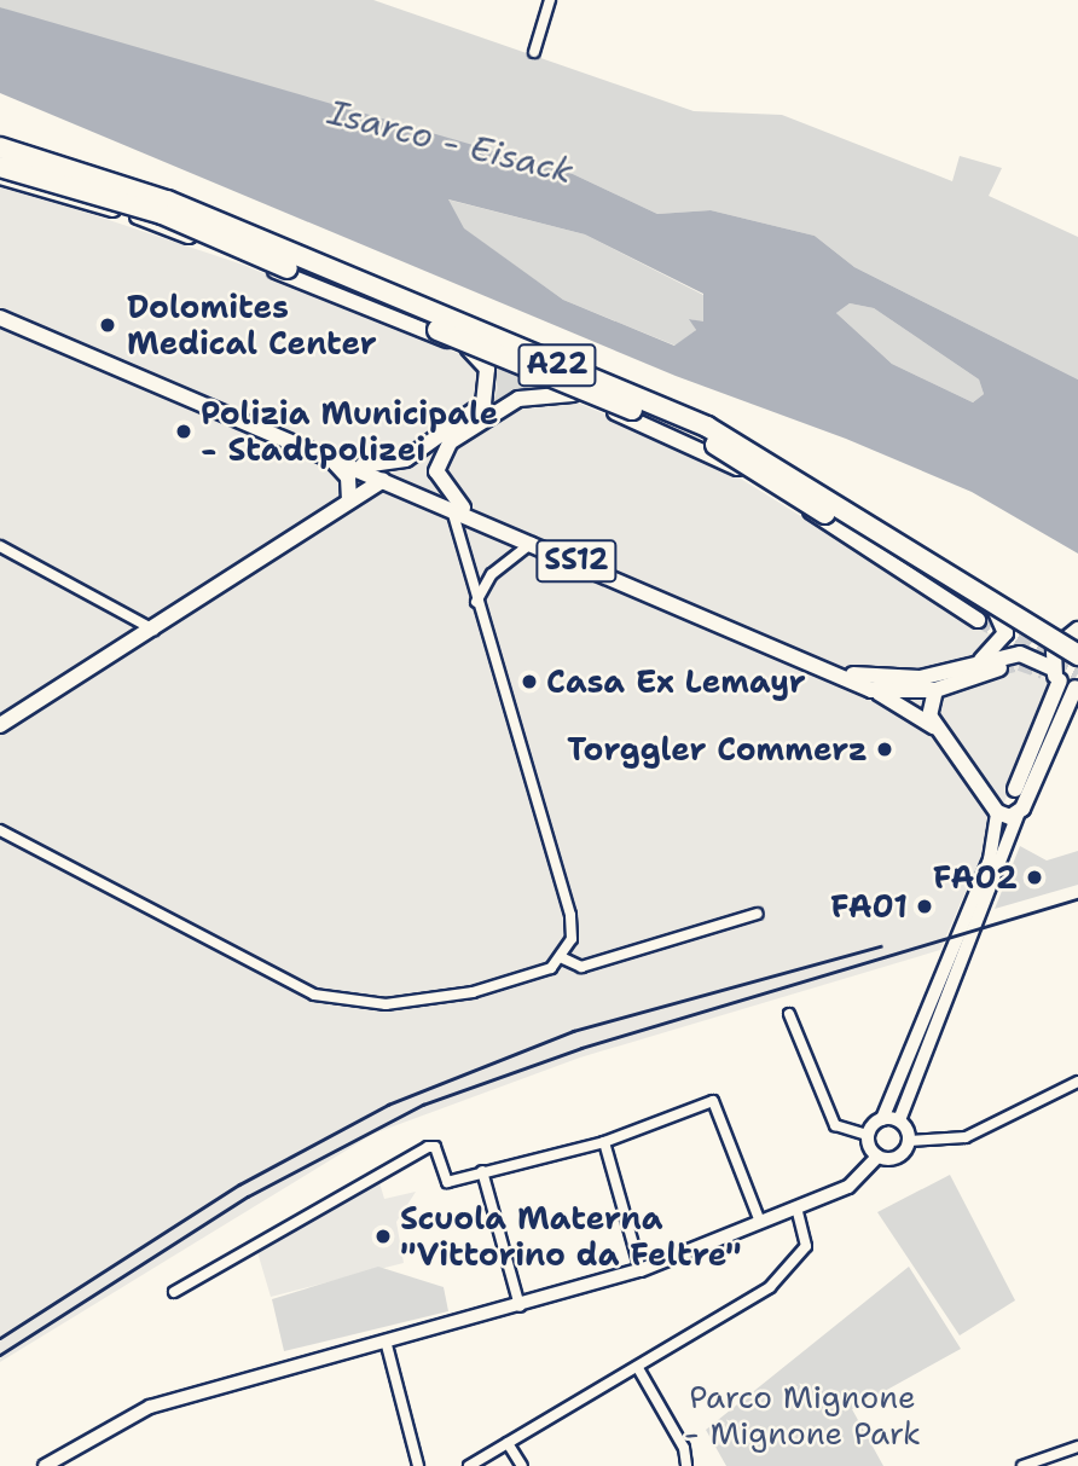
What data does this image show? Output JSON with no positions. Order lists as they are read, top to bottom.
{
  "streets": {
    "highway": ["A22"],
    "main road": ["SS12"]
  },
  "water": ["Isarco - Eisack"],
  "parks": ["Parco Mignone - Mignone Park"],
  "places": [
    "Dolomites Medical Center",
    "Polizia Municipale - Stadtpolizei",
    "Casa Ex Lemayr",
    "Torggler Commerz",
    "FA02",
    "FA01",
    "Scuola Materna \"Vittorino da Feltre\""
  ]
}
